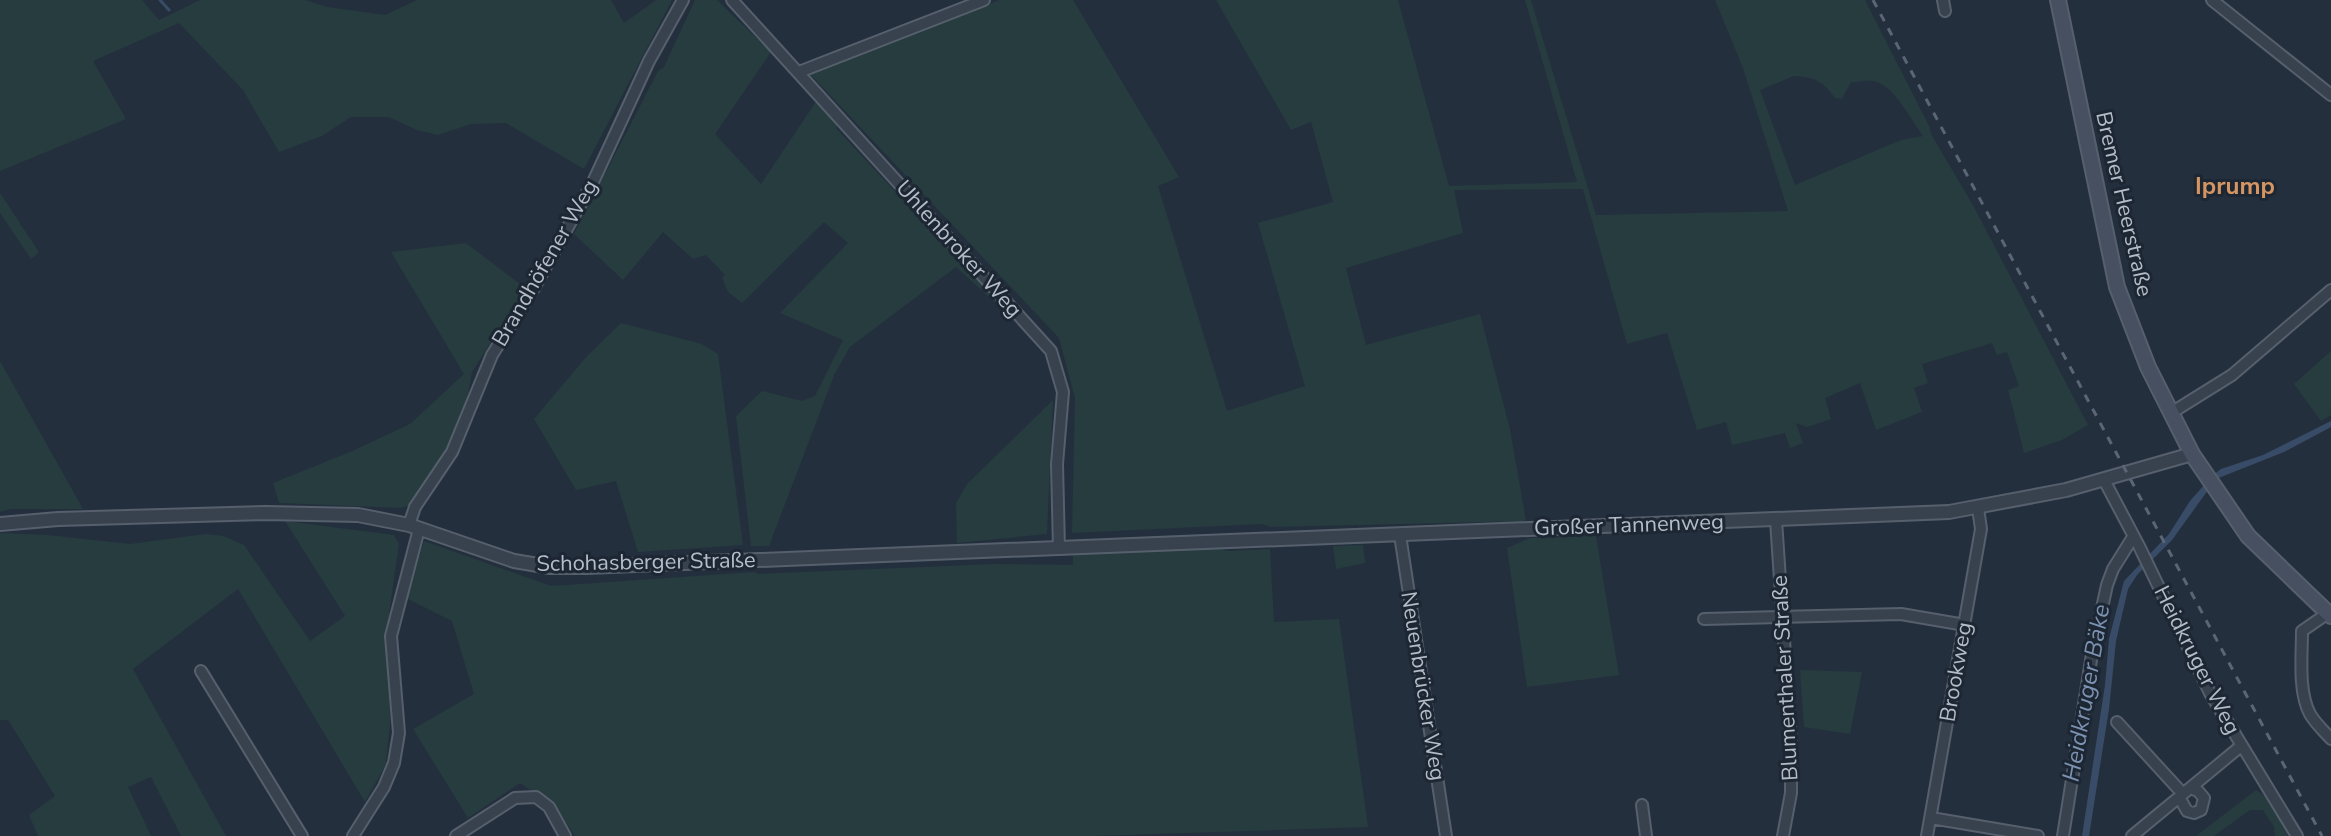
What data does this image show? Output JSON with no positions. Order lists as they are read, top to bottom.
{
  "streets": {
    "main road": ["Bremer Heerstraße"],
    "street": [
      "Uhlenbroker Weg",
      "Brandhöfener Weg",
      "Großer Tannenweg",
      "Schohasberger Straße",
      "Heidkruger Weg",
      "Brookweg",
      "Blumenthaler Straße",
      "Neuenbrücker Weg"
    ]
  },
  "crossings": [
    ["Bremer Heerstraße", "Großer Tannenweg"],
    ["Uhlenbroker Weg", "Großer Tannenweg"],
    ["Uhlenbroker Weg", "Schohasberger Straße"],
    ["Brandhöfener Weg", "Schohasberger Straße"],
    ["Großer Tannenweg", "Schohasberger Straße"],
    ["Großer Tannenweg", "Heidkruger Weg"],
    ["Großer Tannenweg", "Brookweg"],
    ["Großer Tannenweg", "Blumenthaler Straße"],
    ["Großer Tannenweg", "Neuenbrücker Weg"]
  ],
  "districts": ["Iprump"],
  "water": ["Heidkruger Bäke"]
}
